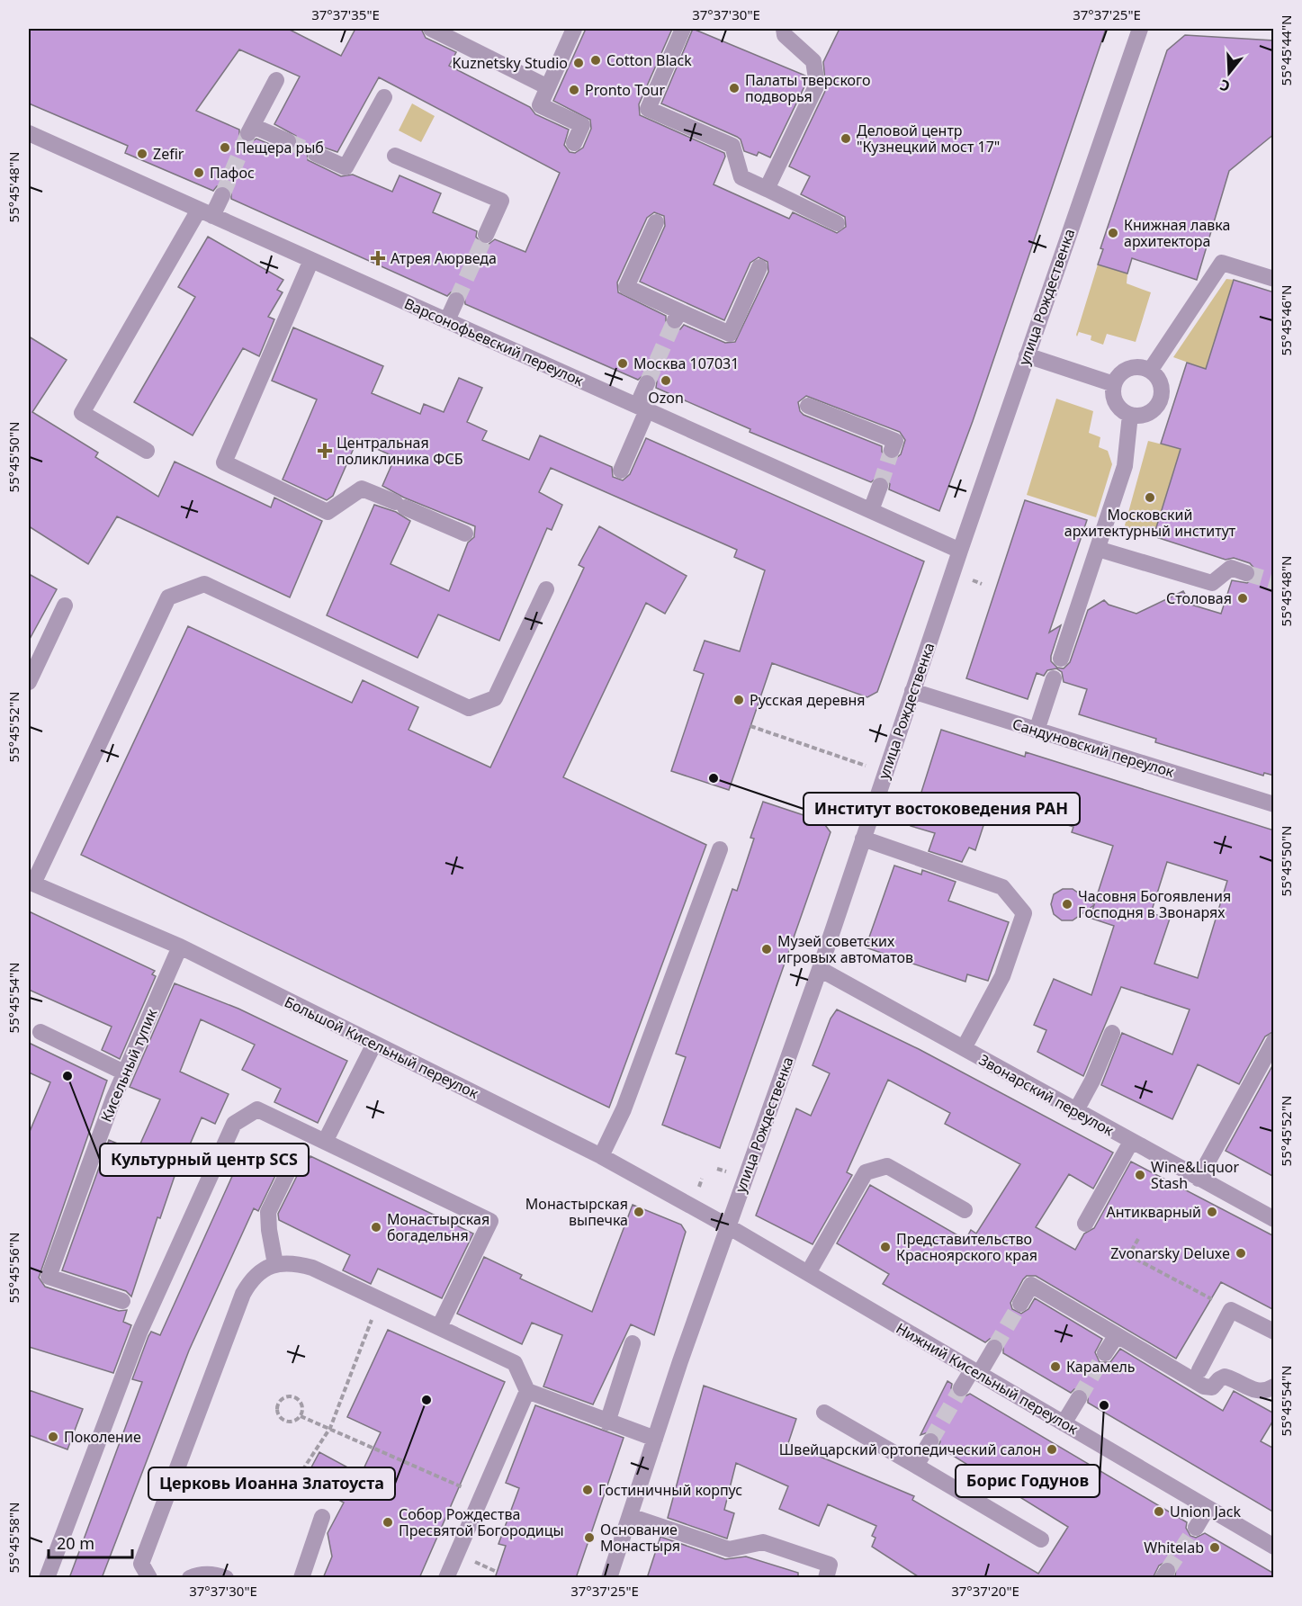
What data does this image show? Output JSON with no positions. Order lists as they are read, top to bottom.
{
  "streets": {
    "street": [
      "улица Рождественка",
      "Варсонофьевский переулок",
      "Сандуновский переулок",
      "Большой Кисельный переулок",
      "Кисельный тупик",
      "Звонарский переулок",
      "Нижний Кисельный переулок"
    ]
  },
  "crossings": [
    ["улица Рождественка", "Варсонофьевский переулок"],
    ["улица Рождественка", "Сандуновский переулок"],
    ["улица Рождественка", "Большой Кисельный переулок"],
    ["улица Рождественка", "Звонарский переулок"],
    ["улица Рождественка", "Нижний Кисельный переулок"],
    ["Большой Кисельный переулок", "Кисельный тупик"],
    ["Большой Кисельный переулок", "Нижний Кисельный переулок"]
  ],
  "places": {
    "other": [
      "Cotton Black",
      "Kuznetsky Studio",
      "Палаты тверского подворья",
      "Pronto Tour",
      "Деловой центр \"Кузнецкий мост 17\"",
      "Пещера рыб",
      "Zefir",
      "Пафос",
      "Книжная лавка архитектора",
      "Москва 107031",
      "Ozon",
      "Московский архитектурный институт",
      "Столовая",
      "Русская деревня",
      "Институт востоковедения РАН",
      "Часовня Богоявления Господня в Звонарях",
      "Музей советских игровых автоматов",
      "Культурный центр SCS",
      "Wine&Liquor Stash",
      "Монастырская выпечка",
      "Антикварный",
      "Монастырская богадельня",
      "Представительство Красноярского края",
      "Zvonarsky Deluxe",
      "Карамель",
      "Церковь Иоанна Златоуста",
      "Борис Годунов",
      "Поколение",
      "Швейцарский ортопедический салон",
      "Гостиничный корпус",
      "Union Jack",
      "Собор Рождества Пресвятой Богородицы",
      "Основание Монастыря",
      "Whitelab"
    ],
    "health": ["Атрея Аюрведа", "Центральная поликлиника ФСБ"]
  },
  "scale_bar": "20 m",
  "north": "bottom",
  "coordinates": [
    "37°37'35\"E",
    "37°37'30\"E",
    "37°37'25\"E",
    "55°45'44\"N",
    "55°45'48\"N",
    "55°45'46\"N",
    "55°45'50\"N",
    "55°45'52\"N",
    "55°45'54\"N",
    "55°45'56\"N",
    "55°45'58\"N",
    "37°37'20\"E"
  ]
}
